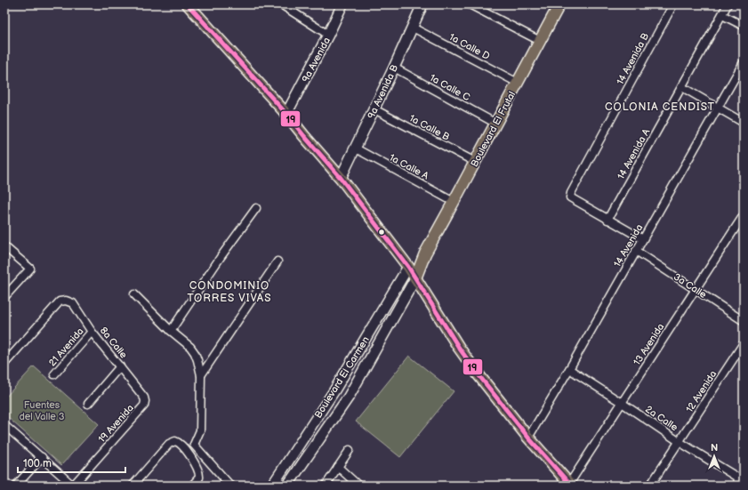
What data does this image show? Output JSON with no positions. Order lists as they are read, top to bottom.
{
  "streets": {
    "main road": [
      "9a Avenida",
      "9a Avenida B",
      "Boulevard El Frutal",
      "Boulevard El Carmen"
    ],
    "street": [
      "1a Calle D",
      "14 Avenida B",
      "1a Calle C",
      "1a Calle B",
      "14 Avenida A",
      "1a Calle A",
      "14 Avenida",
      "3a Calle",
      "8a Calle",
      "13 Avenida",
      "21 Avenida",
      "12 Avenida",
      "2a Calle",
      "19 Avenida"
    ]
  },
  "crossings": [
    ["1a Calle D", "9a Avenida B"],
    ["1a Calle D", "Boulevard El Frutal"],
    ["14 Avenida B", "14 Avenida A"],
    ["1a Calle C", "9a Avenida B"],
    ["1a Calle C", "Boulevard El Frutal"],
    ["9a Avenida B", "1a Calle B"],
    ["9a Avenida B", "1a Calle A"],
    ["1a Calle B", "Boulevard El Frutal"],
    ["Boulevard El Frutal", "1a Calle A"],
    ["Boulevard El Frutal", "Boulevard El Carmen"],
    ["14 Avenida", "3a Calle"],
    ["14 Avenida", "2a Calle"],
    ["3a Calle", "13 Avenida"],
    ["8a Calle", "21 Avenida"],
    ["8a Calle", "19 Avenida"],
    ["13 Avenida", "2a Calle"],
    ["12 Avenida", "2a Calle"]
  ],
  "districts": ["COLONIA CENDIST", "CONDOMINIO TORRES VIVAS"],
  "parks": ["Fuentes del Valle 3"],
  "lines": ["transit line 19"],
  "scale_bar": "100 m",
  "north": "top"
}
